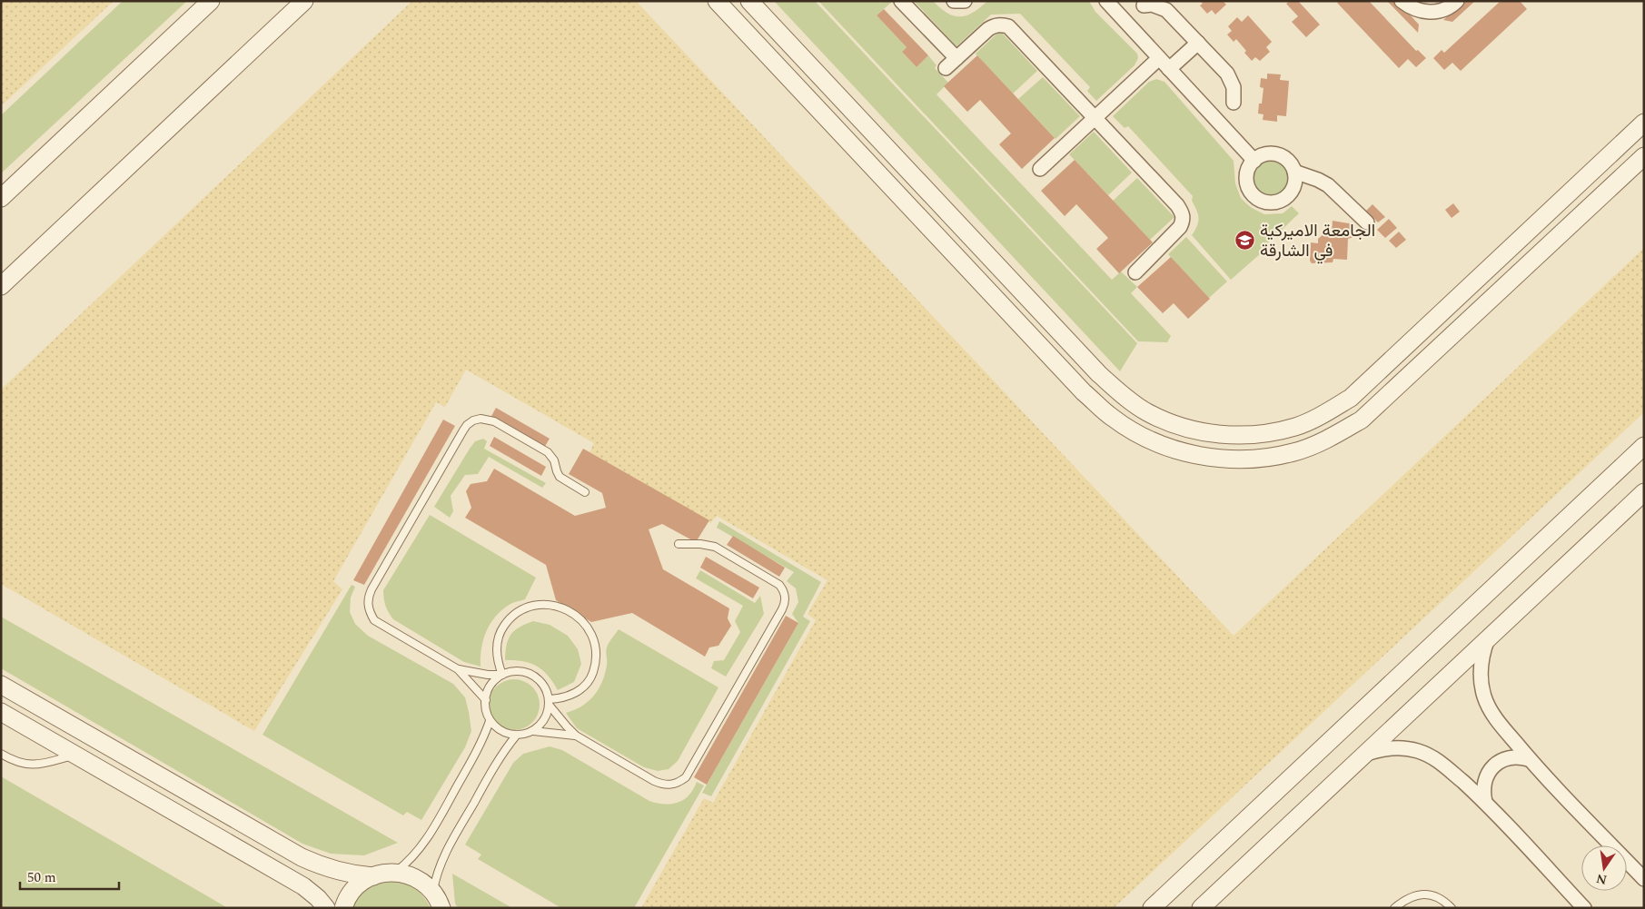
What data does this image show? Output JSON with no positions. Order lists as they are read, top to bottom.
{
  "places": {
    "school or university": ["الجامعة الاميركية في الشارقة"]
  },
  "scale_bar": "50 m",
  "north": "bottom"
}
